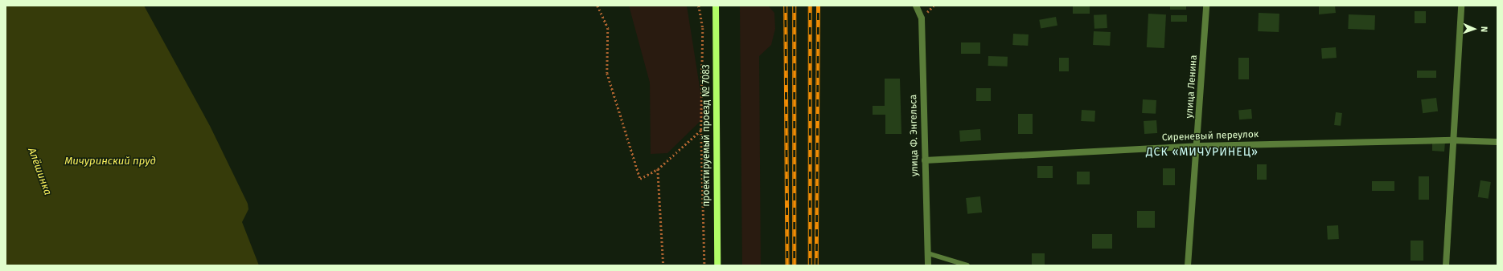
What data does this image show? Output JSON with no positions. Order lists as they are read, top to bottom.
{
  "streets": {
    "main road": ["проектируемый проезд № 7083"],
    "street": ["улица Ленина", "улица Ф. Энгельса", "Сиреневый переулок"]
  },
  "crossings": [
    ["улица Ленина", "Сиреневый переулок"],
    ["улица Ф. Энгельса", "Сиреневый переулок"]
  ],
  "districts": ["ДСК «МИЧУРИНЕЦ»"],
  "water": ["Мичуринский пруд", "Алёшинка"],
  "north": "right"
}
